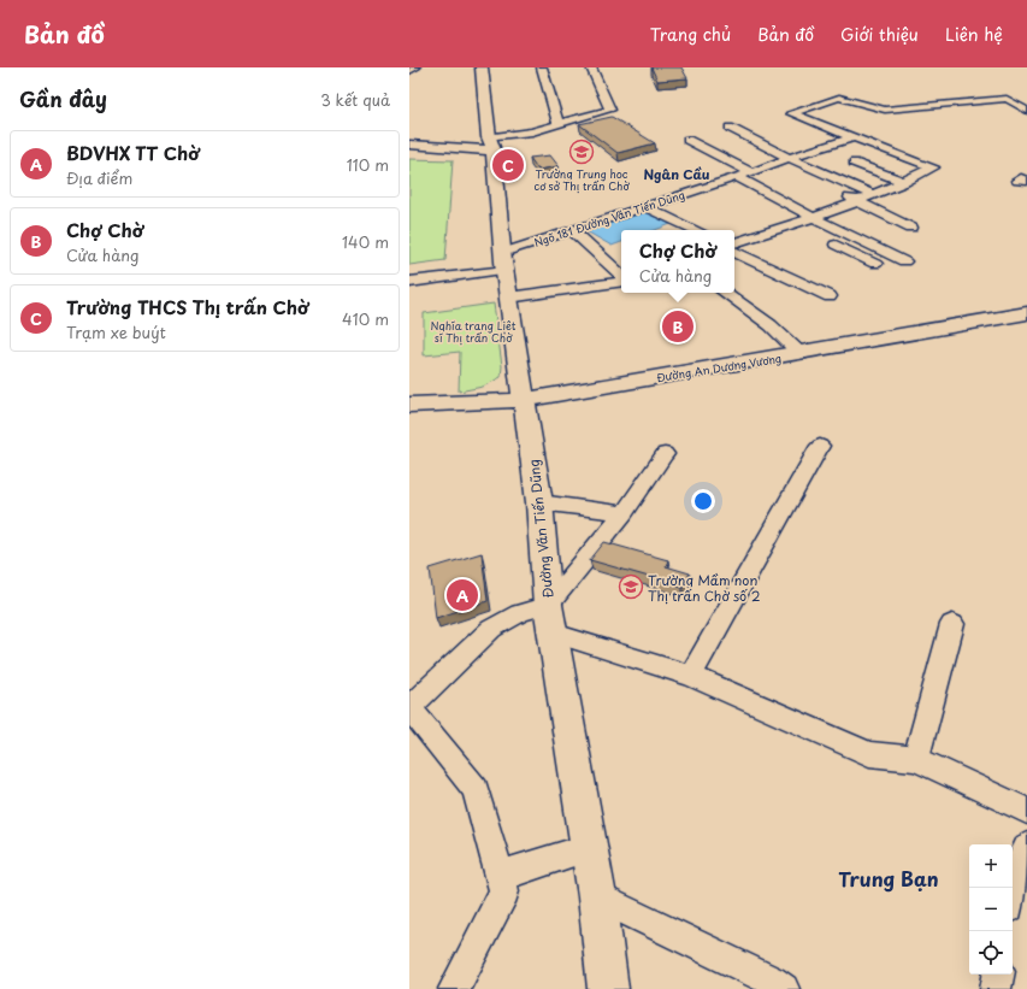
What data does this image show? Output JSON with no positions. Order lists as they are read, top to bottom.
{
  "streets": {
    "main road": ["Đường An Dương Vương", "Đường Văn Tiến Dũng"],
    "street": ["Ngõ 181 Đường Văn Tiến Dũng"]
  },
  "crossings": [
    ["Ngõ 181 Đường Văn Tiến Dũng", "Đường Văn Tiến Dũng"],
    ["Đường An Dương Vương", "Đường Văn Tiến Dũng"]
  ],
  "districts": ["Ngân Cầu", "Trung Bạn"],
  "parks": ["Nghĩa trang Liệt sĩ Thị trấn Chờ"],
  "places": {
    "school or university": ["Trường Trung học cơ sở Thị trấn Chờ", "Trường Mầm non Thị trấn Chờ số 2"]
  },
  "page": {
    "header": "Bản đồ",
    "nav": [
      "Trang chủ",
      "Bản đồ",
      "Giới thiệu",
      "Liên hệ"
    ],
    "heading": ["Gần đây", "3 kết quả"],
    "list": [
      {
        "mark": "A",
        "name": "BDVHX TT Chờ",
        "note": "Địa điểm",
        "value": "110 m"
      },
      {
        "mark": "B",
        "name": "Chợ Chờ",
        "note": "Cửa hàng",
        "value": "140 m"
      },
      {
        "mark": "C",
        "name": "Trường THCS Thị trấn Chờ",
        "note": "Trạm xe buýt",
        "value": "410 m"
      }
    ],
    "pins": ["C", "B", "A"],
    "popup": ["Chợ Chờ", "Cửa hàng"],
    "map_buttons": ["+", "−"]
  }
}
